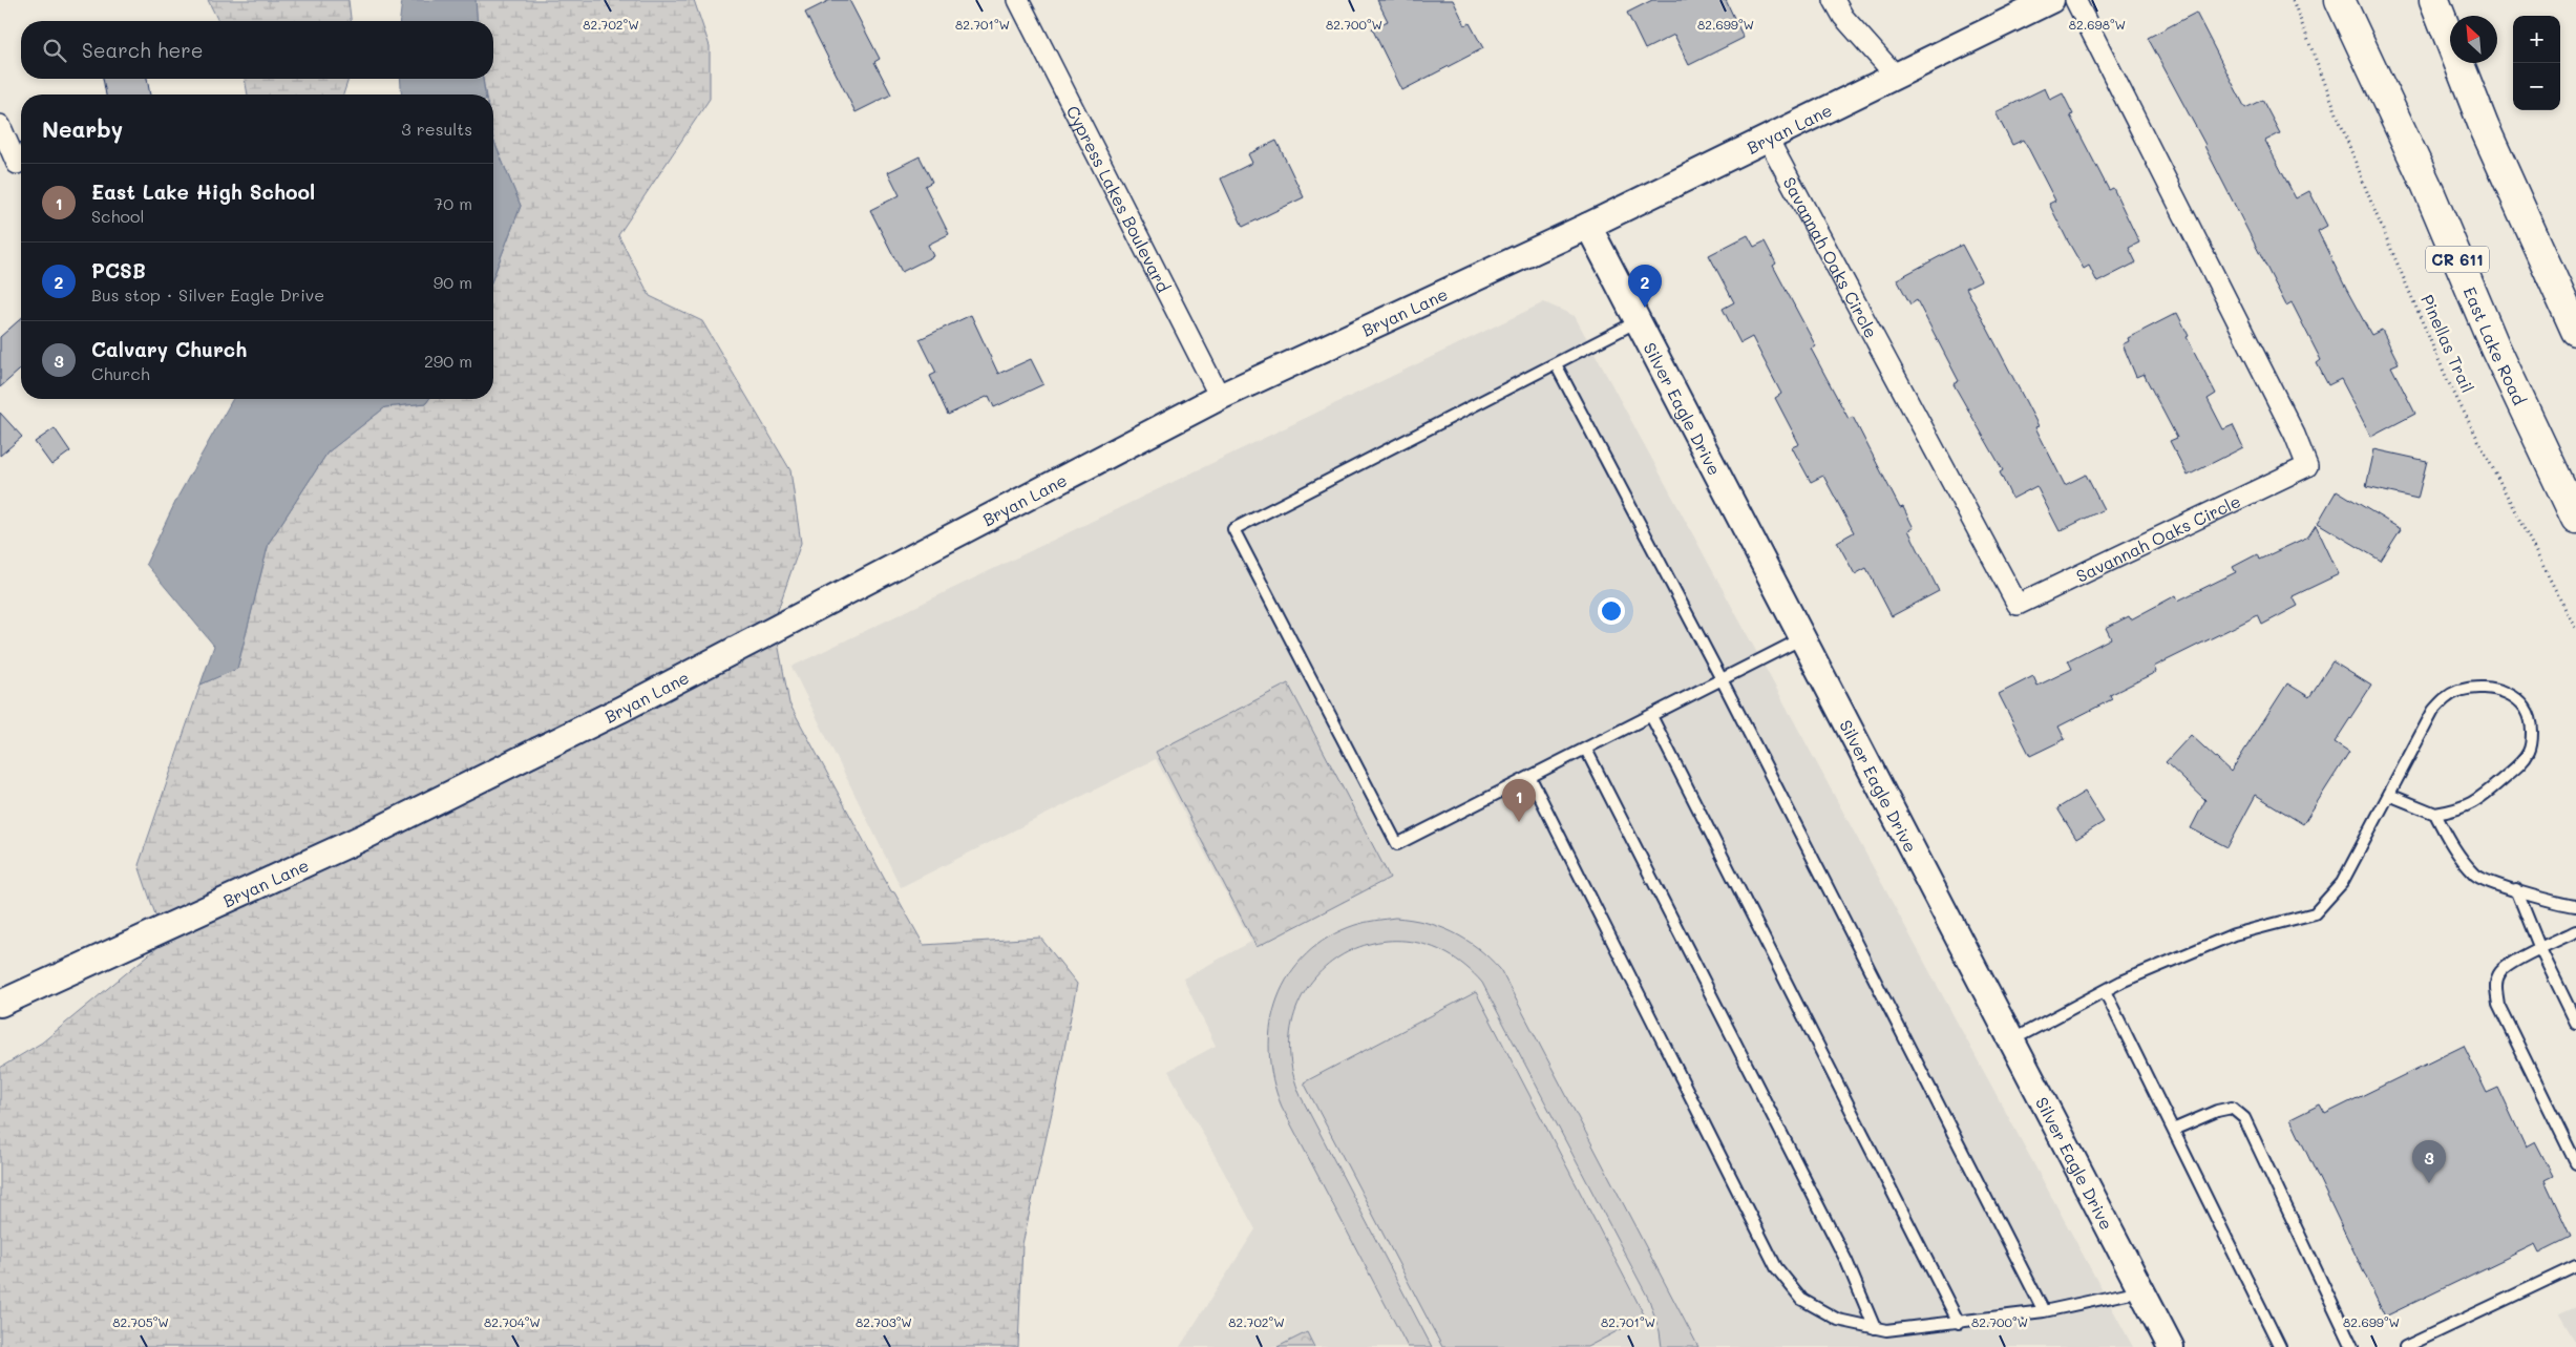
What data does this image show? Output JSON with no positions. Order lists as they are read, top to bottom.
{
  "streets": {
    "main road": ["CR 611", "East Lake Road"],
    "street": [
      "Bryan Lane",
      "Cypress Lakes Boulevard",
      "Savannah Oaks Circle",
      "Silver Eagle Drive"
    ],
    "path": ["Pinellas Trail"]
  },
  "crossings": [
    ["Bryan Lane", "Cypress Lakes Boulevard"],
    ["Bryan Lane", "Savannah Oaks Circle"],
    ["Bryan Lane", "Silver Eagle Drive"]
  ],
  "north": "top left",
  "page": {
    "map_buttons": ["+", "−"],
    "search": "Search here",
    "heading": ["Nearby", "3 results"],
    "list": [
      {
        "mark": "1",
        "name": "East Lake High School",
        "note": "School",
        "value": "70 m"
      },
      {
        "mark": "2",
        "name": "PCSB",
        "note": "Bus stop · Silver Eagle Drive",
        "value": "90 m"
      },
      {
        "mark": "3",
        "name": "Calvary Church",
        "note": "Church",
        "value": "290 m"
      }
    ],
    "pins": ["2", "1", "3"]
  },
  "coordinates": [
    "82.702°W",
    "82.701°W",
    "82.698°W",
    "82.700°W",
    "82.699°W",
    "82.705°W",
    "82.704°W",
    "82.703°W"
  ]
}
